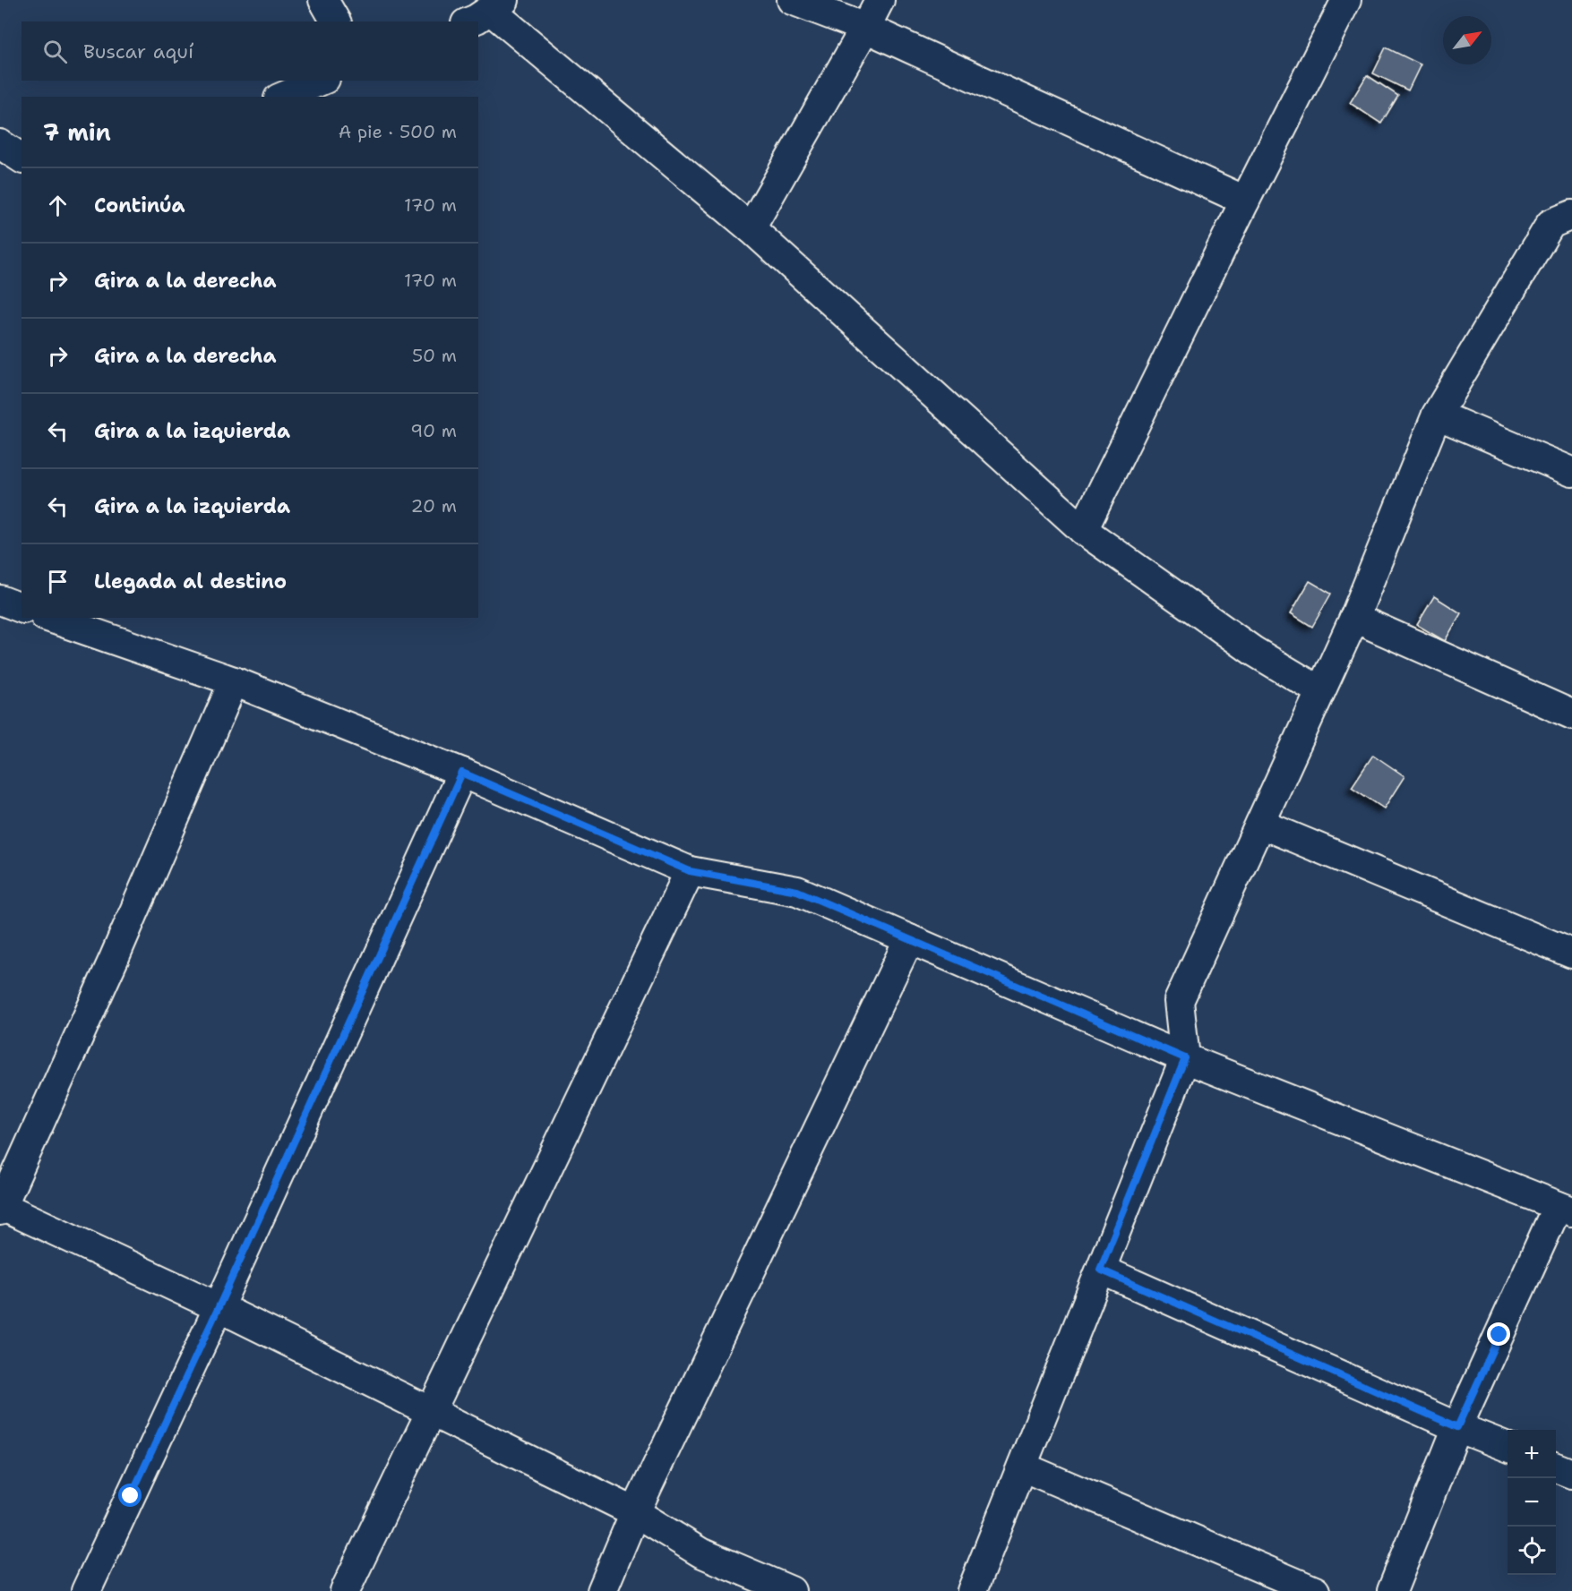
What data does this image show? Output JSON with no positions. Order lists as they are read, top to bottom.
{
  "north": "top right",
  "page": {
    "search": "Buscar aquí",
    "heading": ["7 min", "A pie · 500 m"],
    "list": [
      ["Continúa", "170 m"],
      ["Gira a la derecha", "170 m"],
      ["Gira a la derecha", "50 m"],
      ["Gira a la izquierda", "90 m"],
      ["Gira a la izquierda", "20 m"],
      "Llegada al destino"
    ],
    "map_buttons": ["+", "−"]
  }
}
